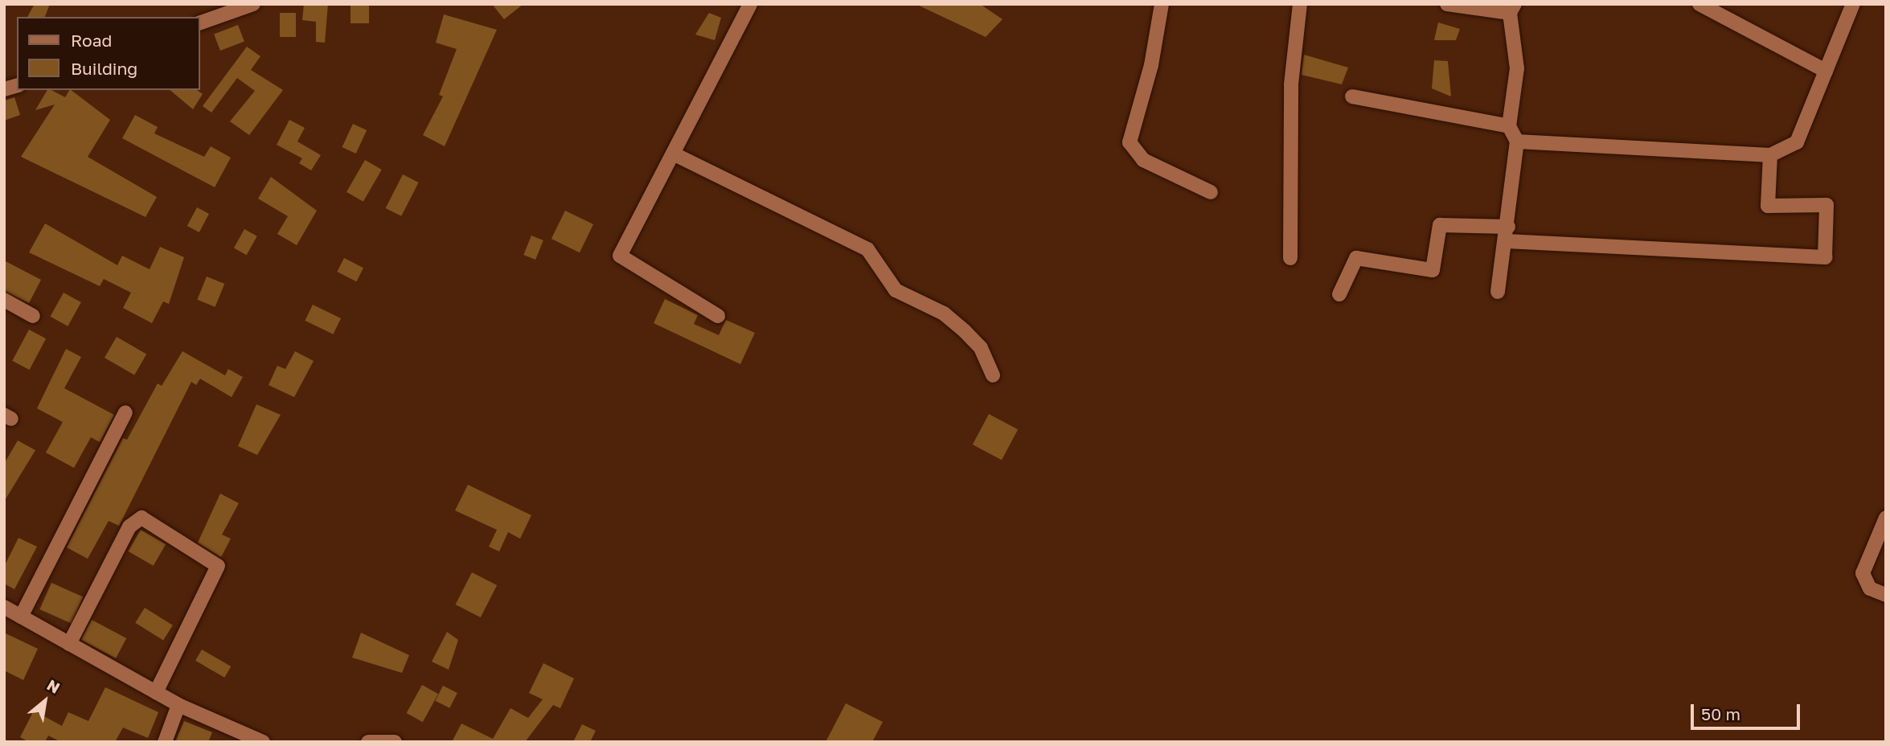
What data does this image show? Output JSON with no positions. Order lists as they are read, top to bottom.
{
  "legend": ["Road", "Building"],
  "scale_bar": "50 m",
  "north": "top right"
}
